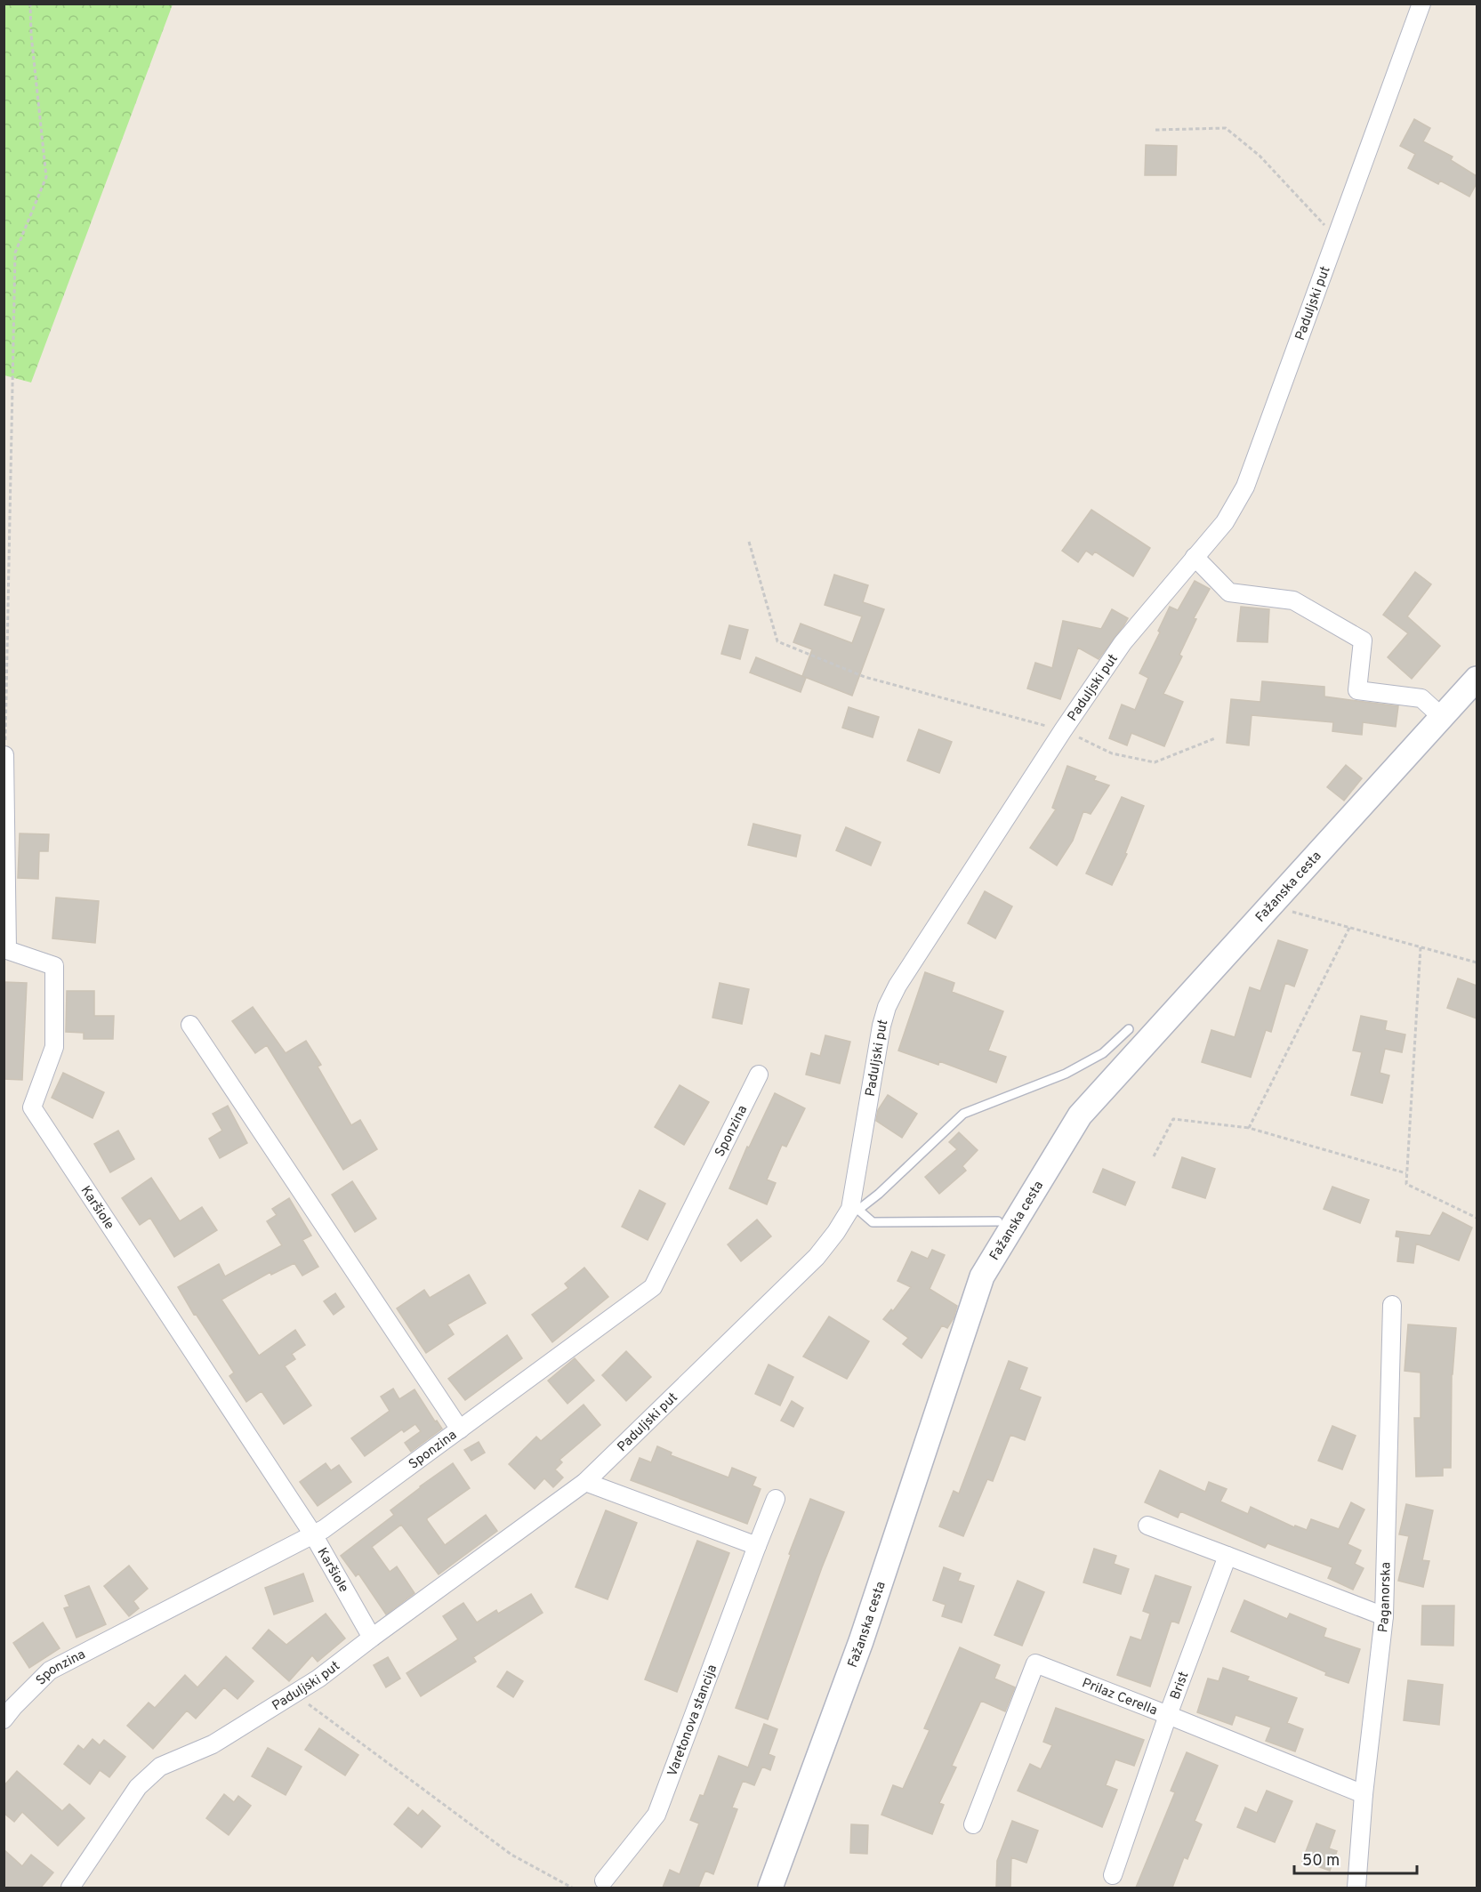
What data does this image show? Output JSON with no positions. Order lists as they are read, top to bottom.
{
  "streets": {
    "main road": ["Fažanska cesta"],
    "street": [
      "Paduljski put",
      "Sponzina",
      "Karšiole",
      "Paganorska",
      "Brist",
      "Prilaz Cerella",
      "Varetonova stancija"
    ]
  },
  "crossings": [
    ["Paduljski put", "Karšiole"],
    ["Sponzina", "Karšiole"],
    ["Paganorska", "Prilaz Cerella"],
    ["Brist", "Prilaz Cerella"]
  ],
  "scale_bar": "50 m"
}
